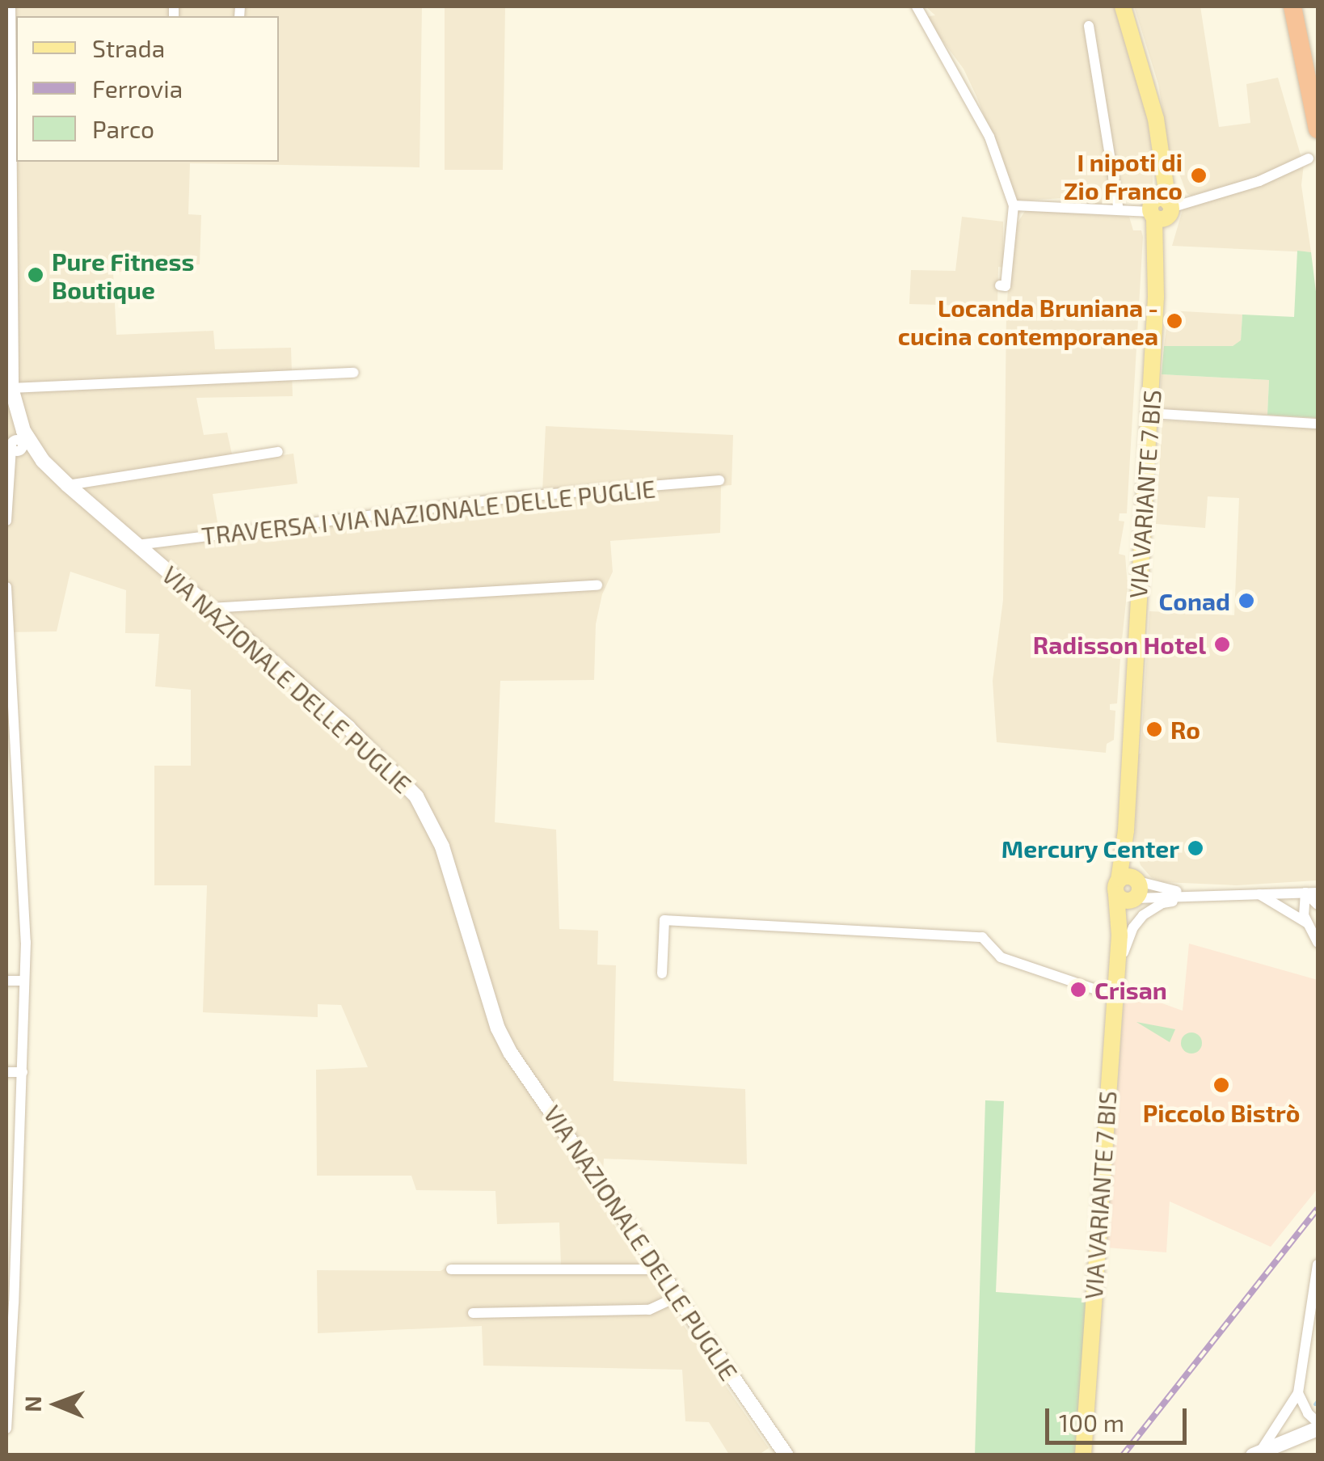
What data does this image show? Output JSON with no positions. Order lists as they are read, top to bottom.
{
  "streets": {
    "main road": ["VIA VARIANTE 7 BIS", "VIA NAZIONALE DELLE PUGLIE"],
    "street": ["TRAVERSA I VIA NAZIONALE DELLE PUGLIE"]
  },
  "crossings": [
    ["TRAVERSA I VIA NAZIONALE DELLE PUGLIE", "VIA NAZIONALE DELLE PUGLIE"]
  ],
  "places": [
    "I nipoti di Zio Franco",
    "Pure Fitness Boutique",
    "Locanda Bruniana - cucina contemporanea",
    "Conad",
    "Radisson Hotel",
    "Ro",
    "Mercury Center",
    "Crisan",
    "Piccolo Bistrò"
  ],
  "legend": ["Strada", "Ferrovia", "Parco"],
  "scale_bar": "100 m",
  "north": "left"
}
